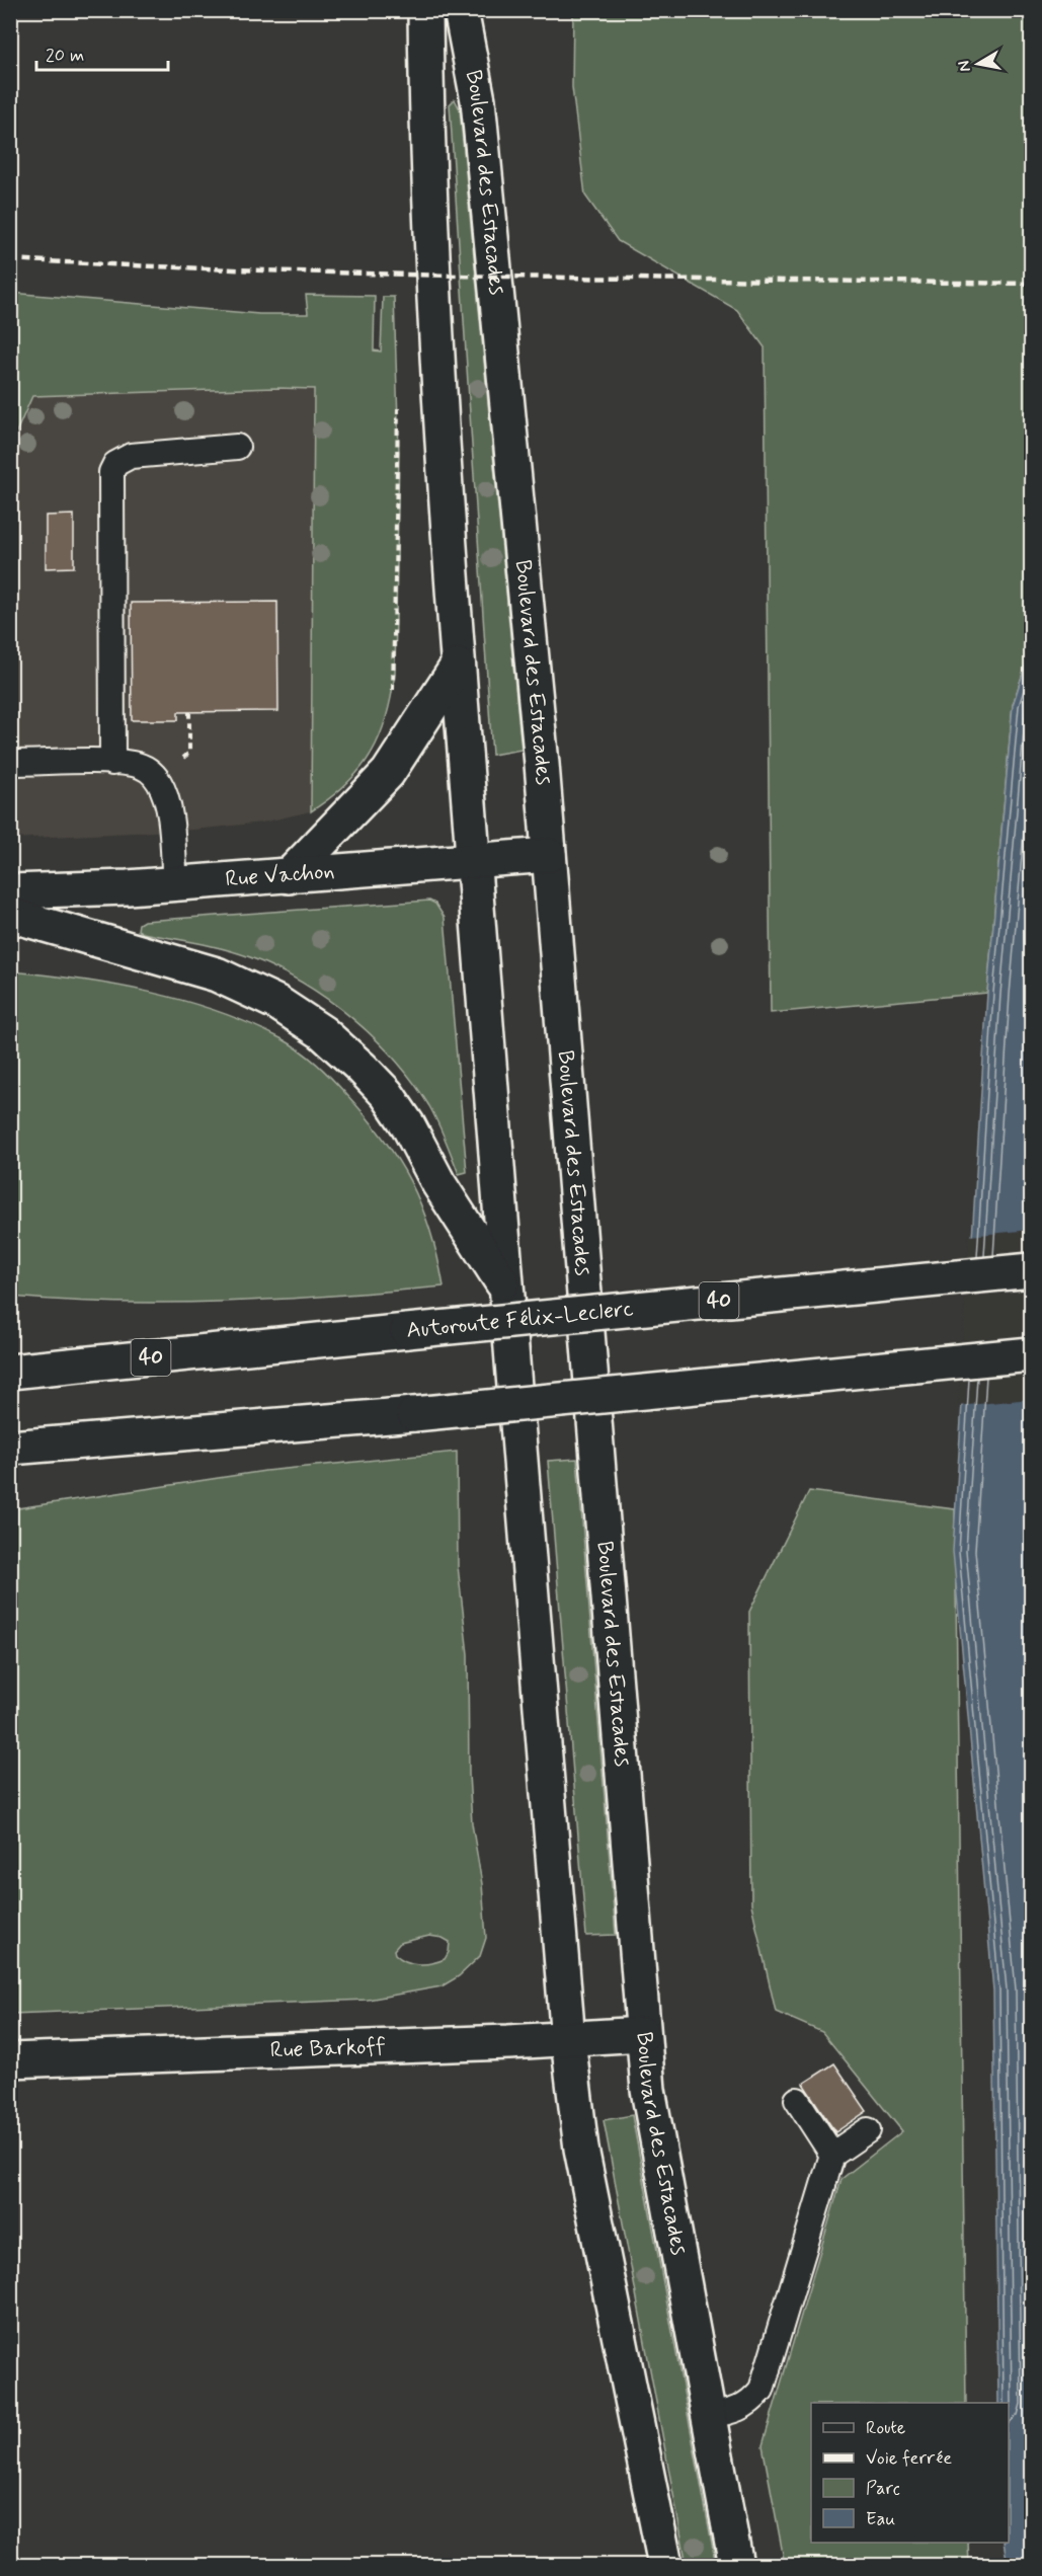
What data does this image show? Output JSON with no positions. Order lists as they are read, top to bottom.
{
  "streets": {
    "main road": [
      "Boulevard des Estacades",
      "Rue Vachon",
      "40",
      "Autoroute Félix-Leclerc",
      "Rue Barkoff"
    ]
  },
  "crossings": [
    ["Boulevard des Estacades", "Rue Vachon"],
    ["Boulevard des Estacades", "Rue Barkoff"]
  ],
  "legend": [
    "Route",
    "Voie ferrée",
    "Parc",
    "Eau"
  ],
  "scale_bar": "20 m",
  "north": "left"
}
